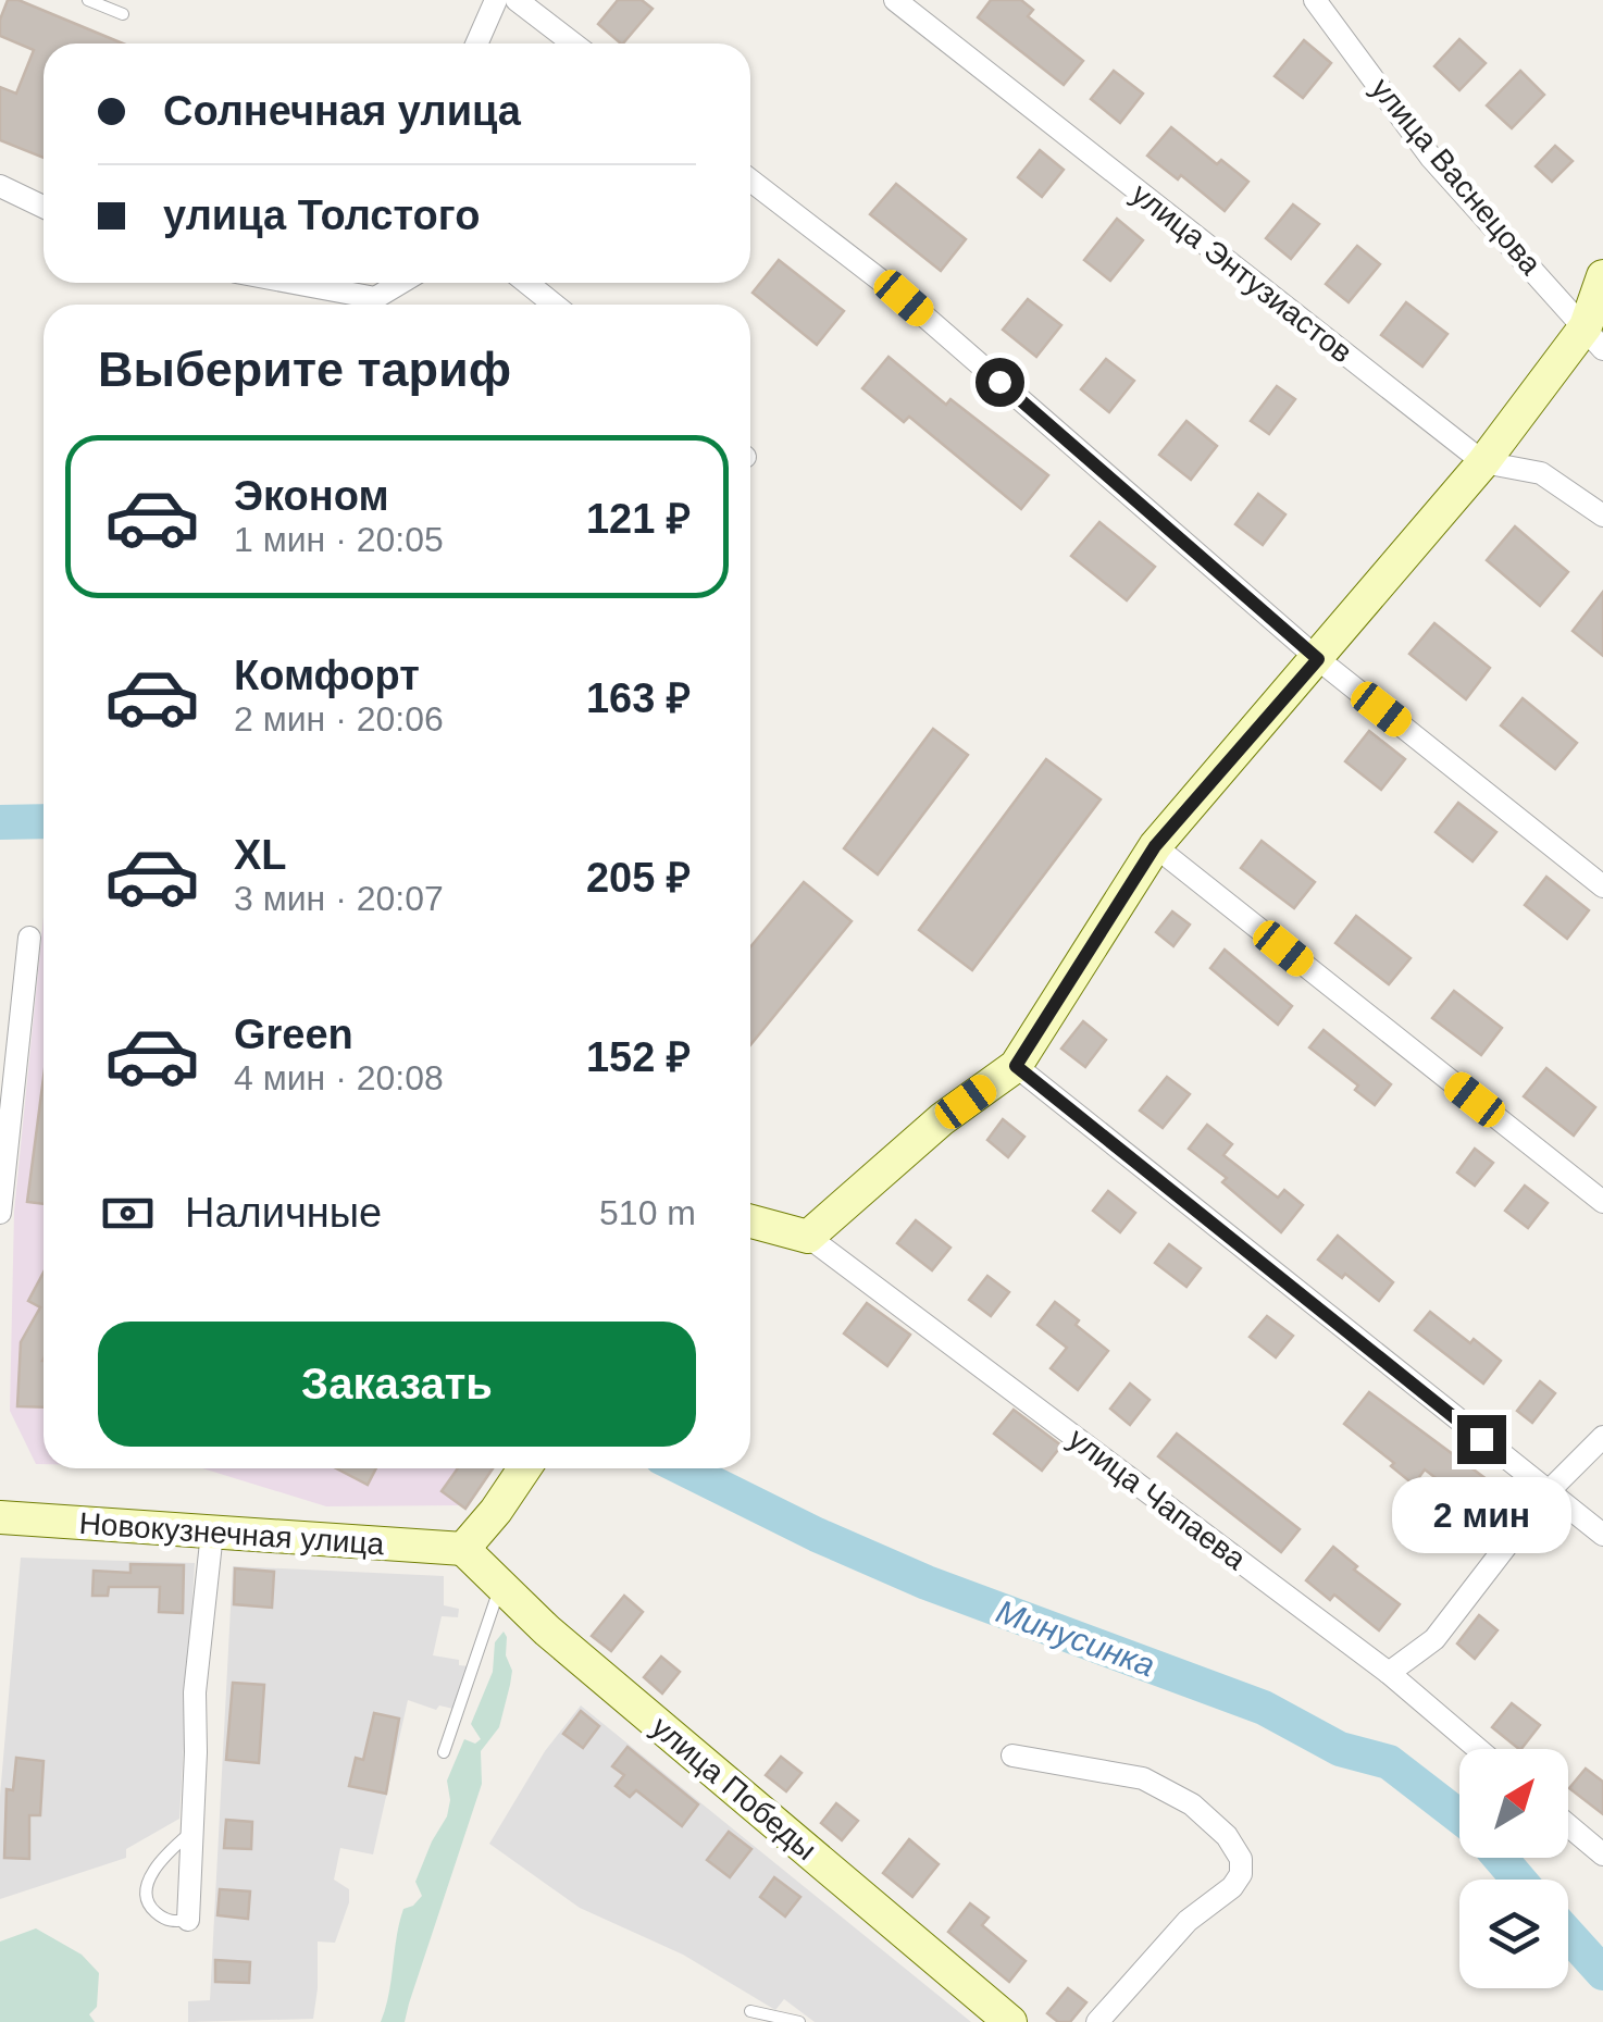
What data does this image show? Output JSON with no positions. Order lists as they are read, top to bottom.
{
  "streets": {
    "street": [
      "улица Васнецова",
      "улица Энтузиастов",
      "улица Чапаева",
      "Новокузнечная улица",
      "улица Победы"
    ]
  },
  "crossings": [
    ["Новокузнечная улица", "улица Победы"]
  ],
  "water": ["Минусинка"],
  "north": "top right",
  "page": {
    "banner": ["Солнечная улица", "улица Толстого"],
    "heading": "Выберите тариф",
    "list": [
      {
        "name": "Эконом",
        "note": "1 мин · 20:05",
        "value": "121 ₽"
      },
      {
        "name": "Комфорт",
        "note": "2 мин · 20:06",
        "value": "163 ₽"
      },
      {
        "name": "XL",
        "note": "3 мин · 20:07",
        "value": "205 ₽"
      },
      {
        "name": "Green",
        "note": "4 мин · 20:08",
        "value": "152 ₽"
      }
    ],
    "pay": ["Наличные", "510 m"],
    "buttons": "Заказать",
    "bubble": "2 мин"
  }
}
